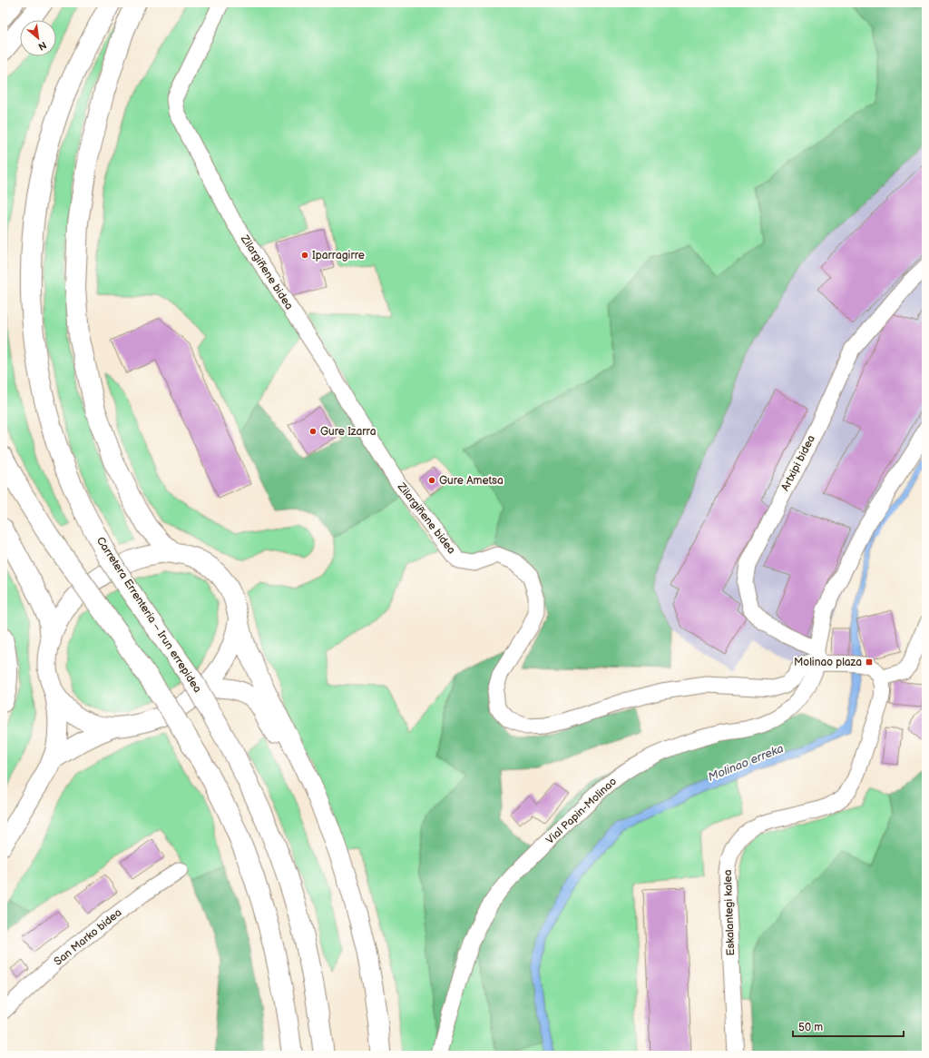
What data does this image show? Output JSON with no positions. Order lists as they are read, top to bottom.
{
  "streets": {
    "main road": ["Carretera Errenteria – Irun errepidea"],
    "street": [
      "Zilargiñene bidea",
      "Artxipi bidea",
      "Vial Papin-Molinao",
      "Eskalantegi kalea",
      "San Marko bidea"
    ]
  },
  "crossings": [
    ["Zilargiñene bidea", "Artxipi bidea"],
    ["Zilargiñene bidea", "Vial Papin-Molinao"],
    ["Artxipi bidea", "Vial Papin-Molinao"],
    ["Artxipi bidea", "Eskalantegi kalea"]
  ],
  "water": ["Molinao erreka"],
  "places": {
    "other": ["Iparragirre", "Gure Izarra", "Gure Ametsa"],
    "transit": ["Molinao plaza"]
  },
  "scale_bar": "50 m",
  "north": "bottom right"
}
